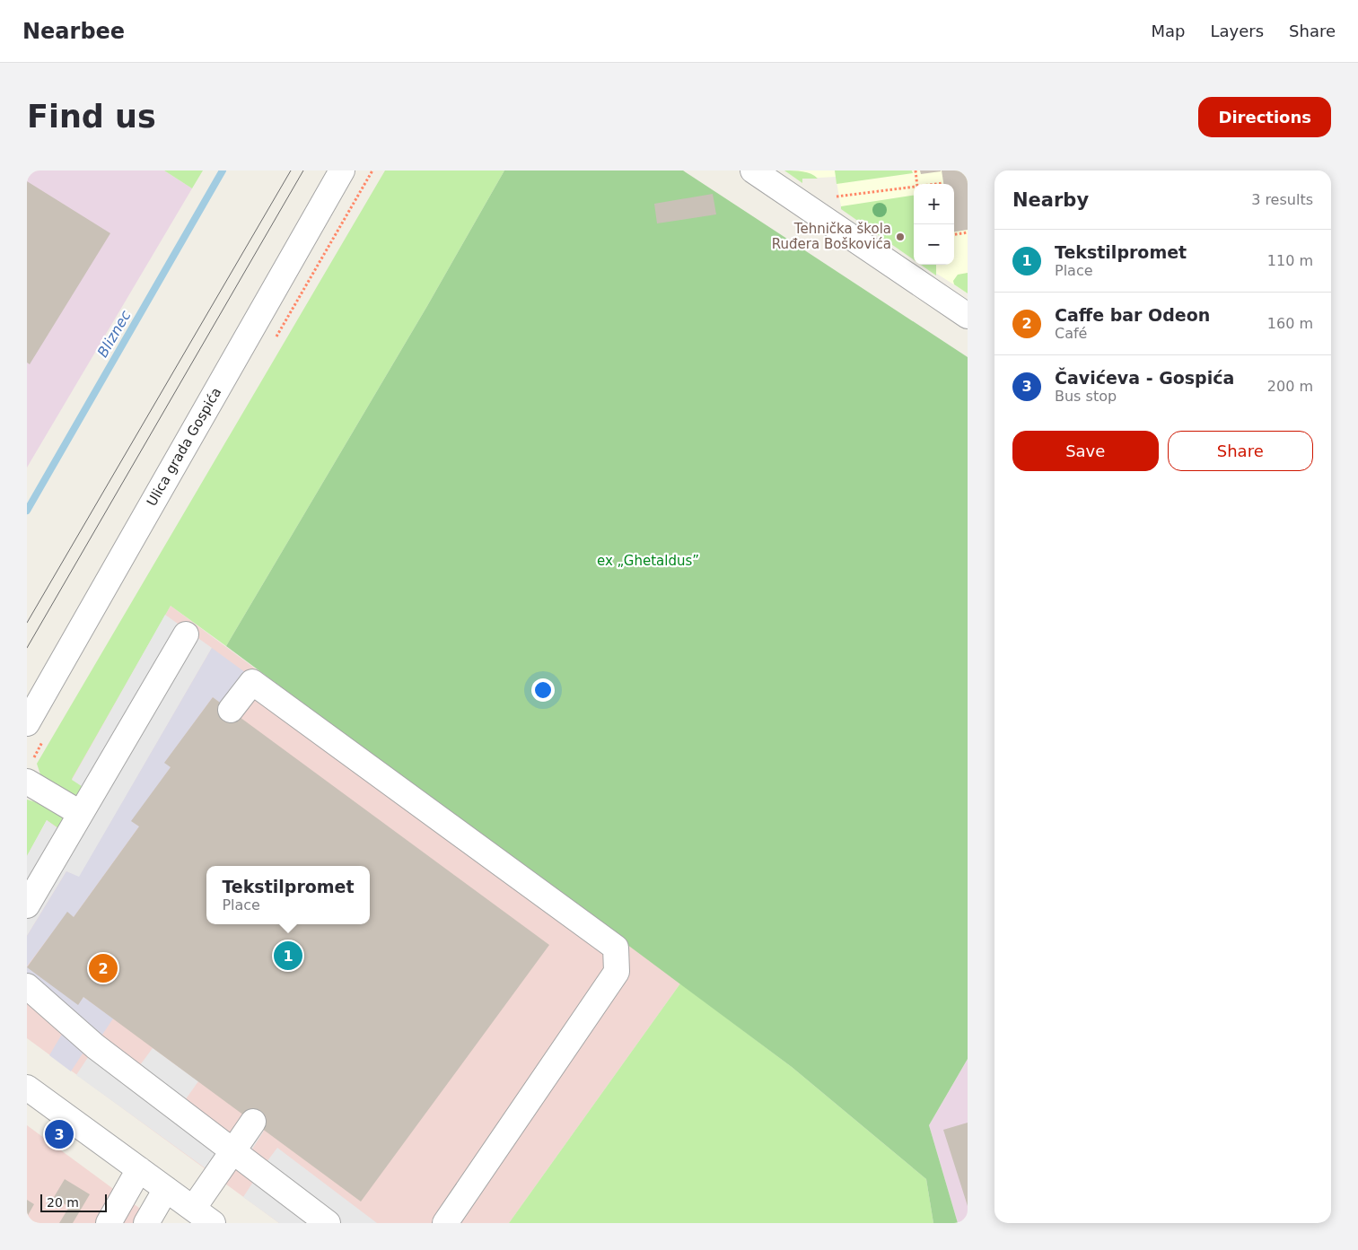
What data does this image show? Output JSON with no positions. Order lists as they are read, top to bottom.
{
  "streets": {
    "street": ["Ulica grada Gospića"]
  },
  "water": ["Bliznec"],
  "parks": ["ex „Ghetaldus”"],
  "places": ["Tehnička škola Ruđera Boškovića"],
  "scale_bar": "20 m",
  "page": {
    "header": "Nearbee",
    "nav": ["Map", "Layers", "Share"],
    "buttons": [
      "Directions",
      ["Save", "Share"]
    ],
    "title": "Find us",
    "heading": ["Nearby", "3 results"],
    "map_buttons": ["+", "−"],
    "list": [
      {
        "mark": "1",
        "name": "Tekstilpromet",
        "note": "Place",
        "value": "110 m"
      },
      {
        "mark": "2",
        "name": "Caffe bar Odeon",
        "note": "Café",
        "value": "160 m"
      },
      {
        "mark": "3",
        "name": "Čavićeva - Gospića",
        "note": "Bus stop",
        "value": "200 m"
      }
    ],
    "popup": ["Tekstilpromet", "Place"],
    "pins": ["1", "2", "3"],
    "scale": "20 m"
  }
}
